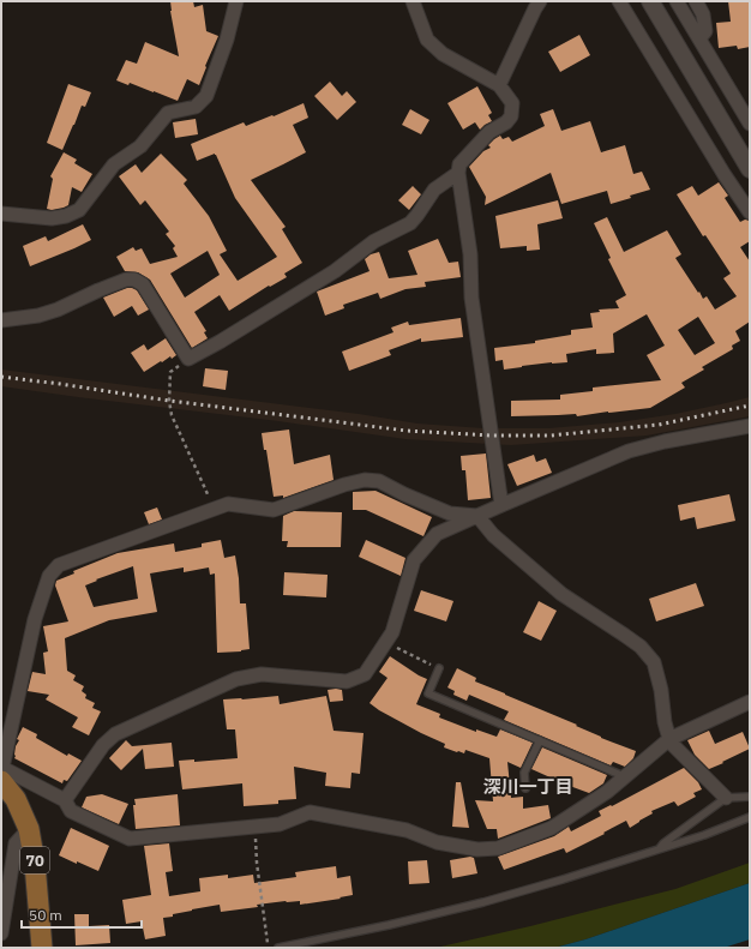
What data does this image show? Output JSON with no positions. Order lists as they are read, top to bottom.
{
  "streets": {
    "main road": ["70"]
  },
  "districts": ["深川一丁目"],
  "scale_bar": "50 m"
}
